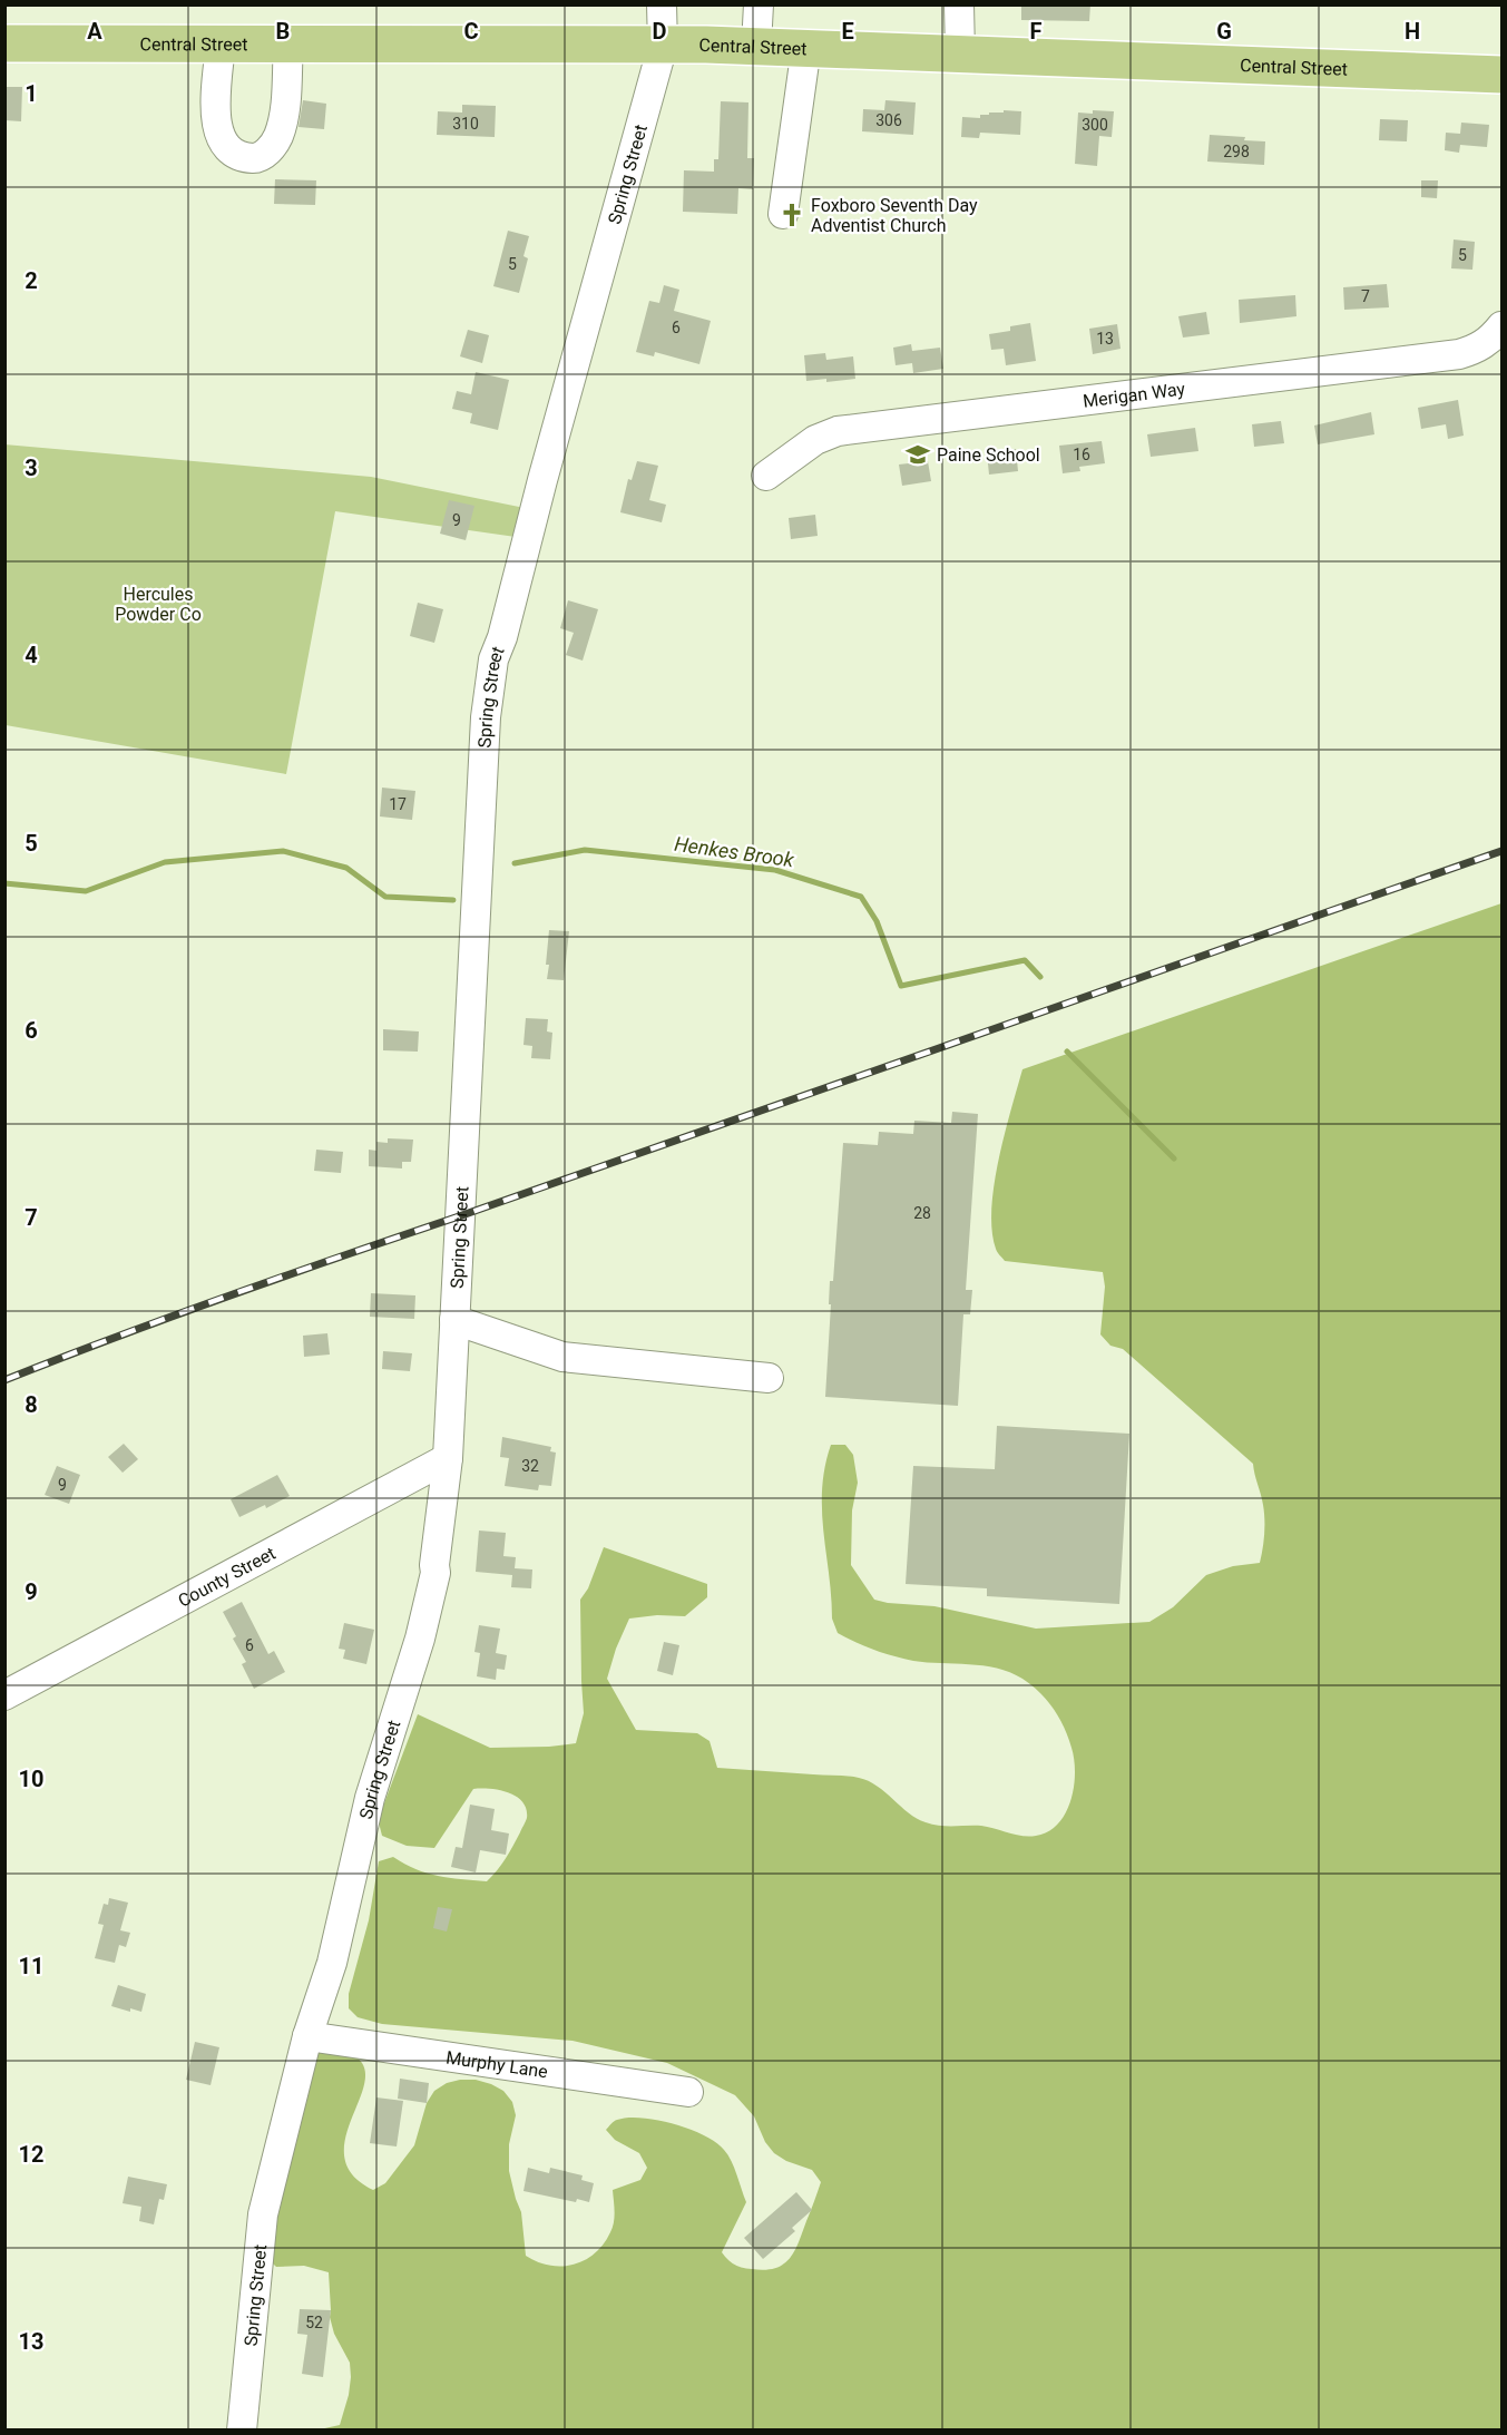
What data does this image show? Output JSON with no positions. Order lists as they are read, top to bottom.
{
  "streets": {
    "main road": ["Central Street"],
    "street": [
      "Spring Street",
      "Merigan Way",
      "County Street",
      "Murphy Lane"
    ]
  },
  "crossings": [
    ["Central Street", "Spring Street"],
    ["Spring Street", "County Street"],
    ["Spring Street", "Murphy Lane"]
  ],
  "water": ["Henkes Brook"],
  "parks": ["Hercules Powder Co"],
  "places": {
    "church": ["Foxboro Seventh Day Adventist Church"],
    "school or university": ["Paine School"]
  },
  "house_numbers": [
    "306",
    "310",
    "300",
    "298",
    "5",
    "5",
    "7",
    "6",
    "13",
    "16",
    "9",
    "17",
    "28",
    "32",
    "9",
    "6",
    "52"
  ],
  "grid": {
    "columns": [
      "A",
      "B",
      "C",
      "D",
      "E",
      "F",
      "G",
      "H"
    ],
    "rows": [
      "1",
      "2",
      "3",
      "4",
      "5",
      "6",
      "7",
      "8",
      "9",
      "10",
      "11",
      "12",
      "13"
    ]
  }
}
